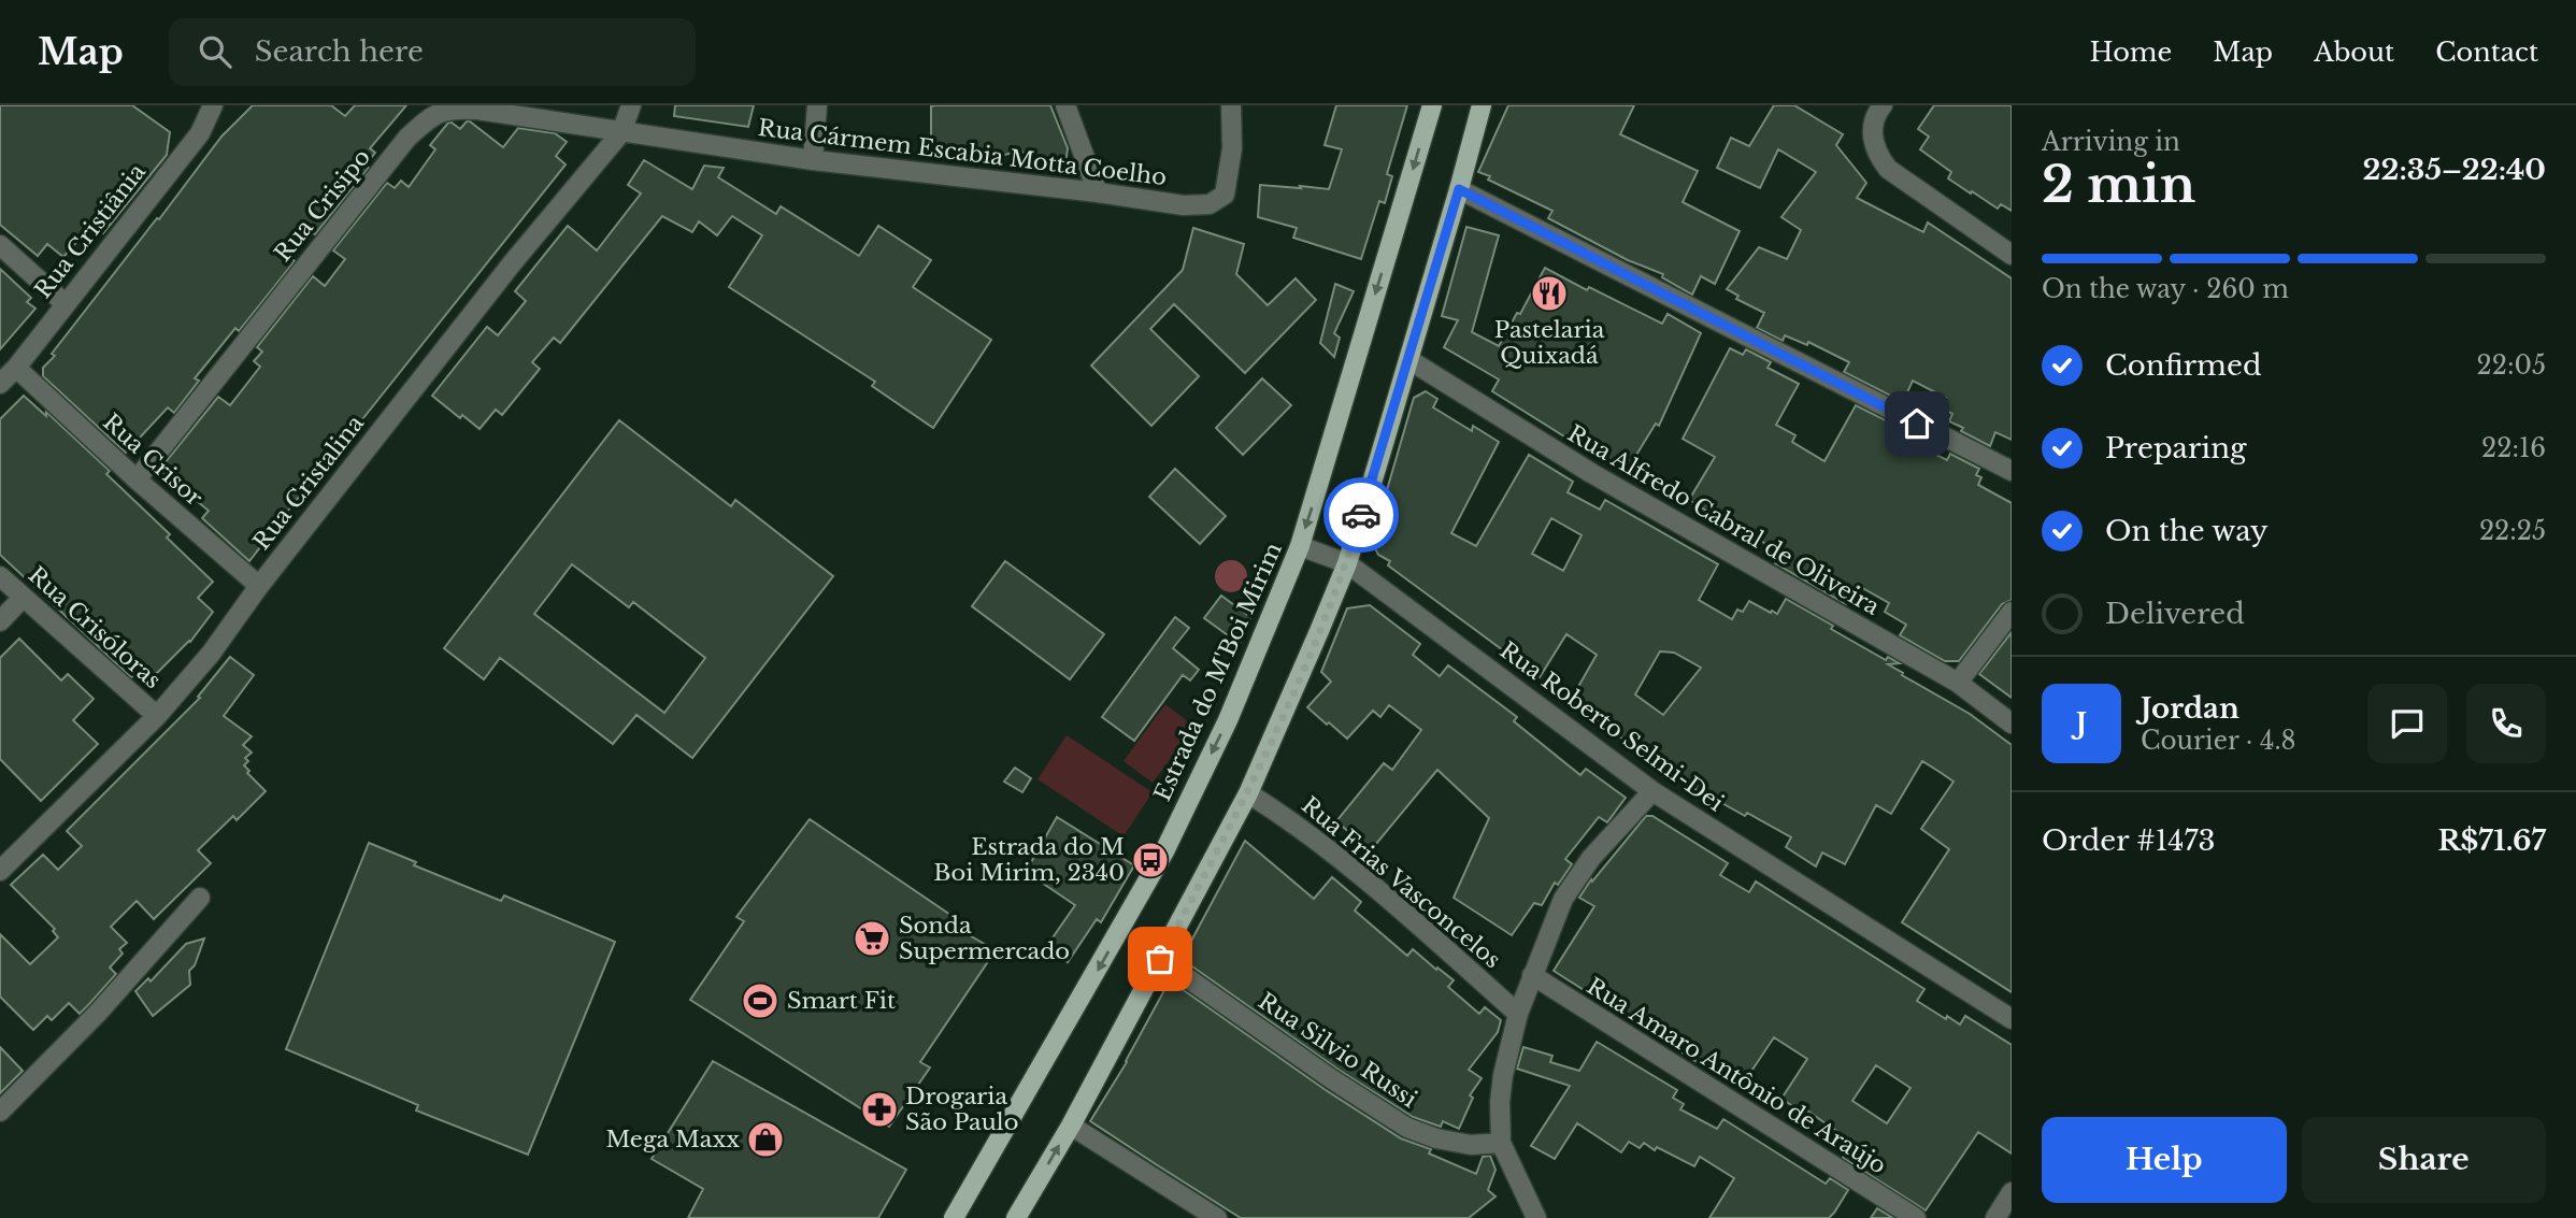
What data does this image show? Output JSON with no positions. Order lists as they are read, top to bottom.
{
  "streets": {
    "main road": ["Estrada do M'Boi Mirim"],
    "street": [
      "Rua Cármem Escabia Motta Coelho",
      "Rua Crisipo",
      "Rua Cristiânia",
      "Rua Crisor",
      "Rua Cristalina",
      "Rua Alfredo Cabral de Oliveira",
      "Rua Crisóloras",
      "Rua Roberto Selmi-Dei",
      "Rua Frias Vasconcelos",
      "Rua Silvio Russi",
      "Rua Amaro Antônio de Araújo"
    ]
  },
  "crossings": [
    ["Rua Cármem Escabia Motta Coelho", "Rua Crisipo"],
    ["Rua Cármem Escabia Motta Coelho", "Rua Cristalina"],
    ["Rua Crisipo", "Rua Crisor"],
    ["Rua Crisipo", "Rua Cristalina"],
    ["Rua Cristiânia", "Rua Crisor"],
    ["Rua Crisor", "Rua Cristalina"],
    ["Rua Cristalina", "Rua Crisóloras"],
    ["Estrada do M'Boi Mirim", "Rua Roberto Selmi-Dei"]
  ],
  "places": {
    "restaurant": ["Pastelaria Quixadá"],
    "bus stop": ["Estrada do M Boi Mirim, 2340"],
    "supermarket": ["Sonda Supermercado"],
    "sports": ["Smart Fit"],
    "pharmacy": ["Drogaria São Paulo"],
    "shop": ["Mega Maxx"]
  },
  "page": {
    "header": "Map",
    "search": "Search here",
    "nav": [
      "Home",
      "Map",
      "About",
      "Contact"
    ],
    "heading": ["2 min", "Arriving in", "22:35–22:40"],
    "panel": [
      "Jordan",
      "Courier · 4.8",
      "Order #1473",
      "R$71.67"
    ],
    "bar": "On the way · 260 m",
    "list": [
      ["Confirmed", "22:05"],
      ["Preparing", "22:16"],
      ["On the way", "22:25"],
      "Delivered"
    ],
    "round": "J",
    "buttons": ["Help", "Share"]
  }
}
